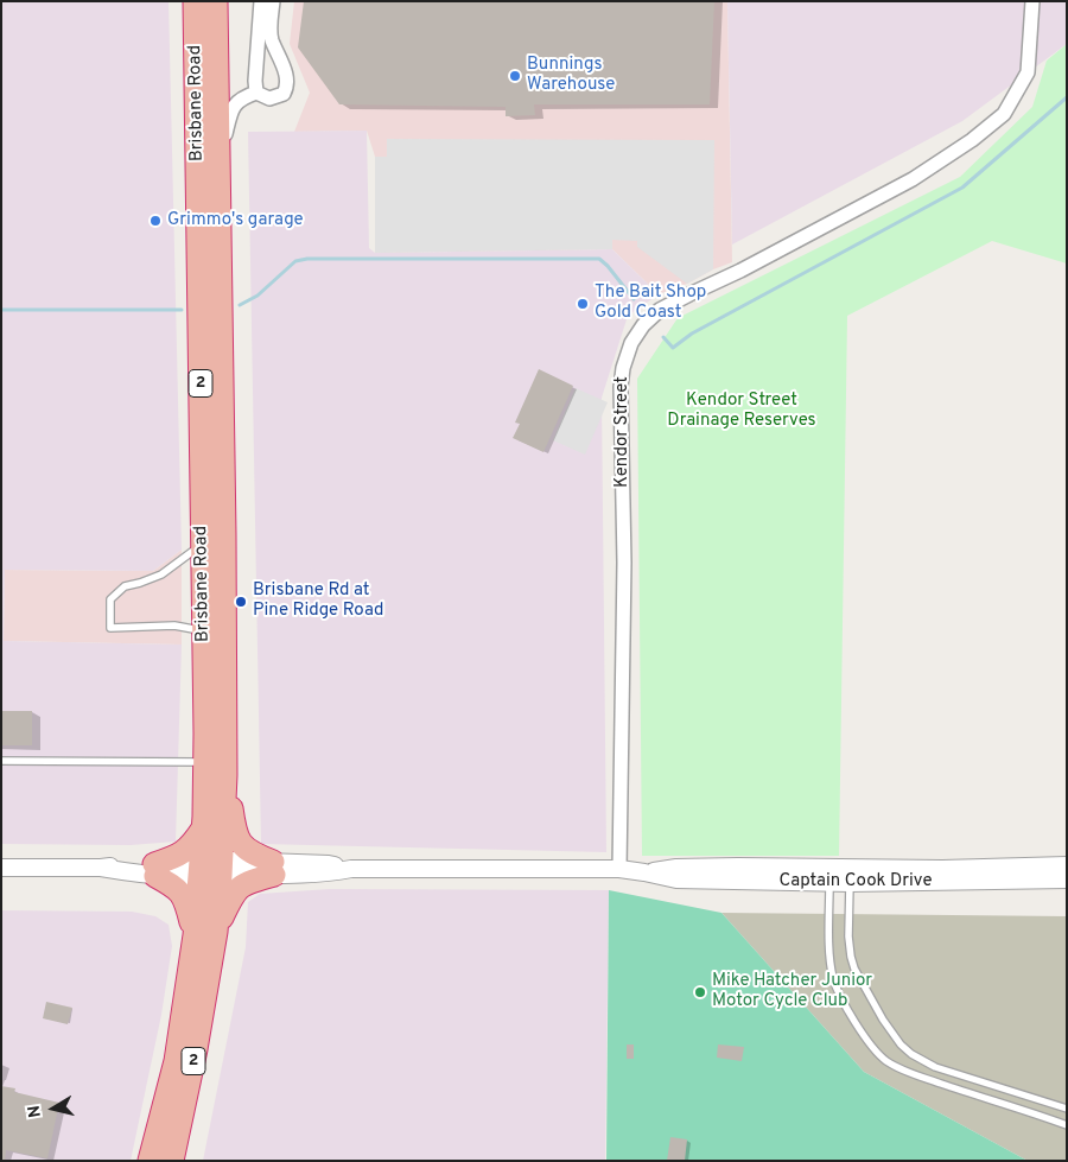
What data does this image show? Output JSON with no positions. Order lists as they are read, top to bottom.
{
  "streets": {
    "highway": ["Brisbane Road", "2"],
    "street": ["Kendor Street", "Captain Cook Drive"]
  },
  "crossings": [
    ["Brisbane Road", "Captain Cook Drive"],
    ["Kendor Street", "Captain Cook Drive"]
  ],
  "parks": ["Kendor Street Drainage Reserves"],
  "places": [
    "Bunnings Warehouse",
    "Grimmo's garage",
    "The Bait Shop Gold Coast",
    "Brisbane Rd at Pine Ridge Road",
    "Mike Hatcher Junior Motor Cycle Club"
  ],
  "north": "left"
}
